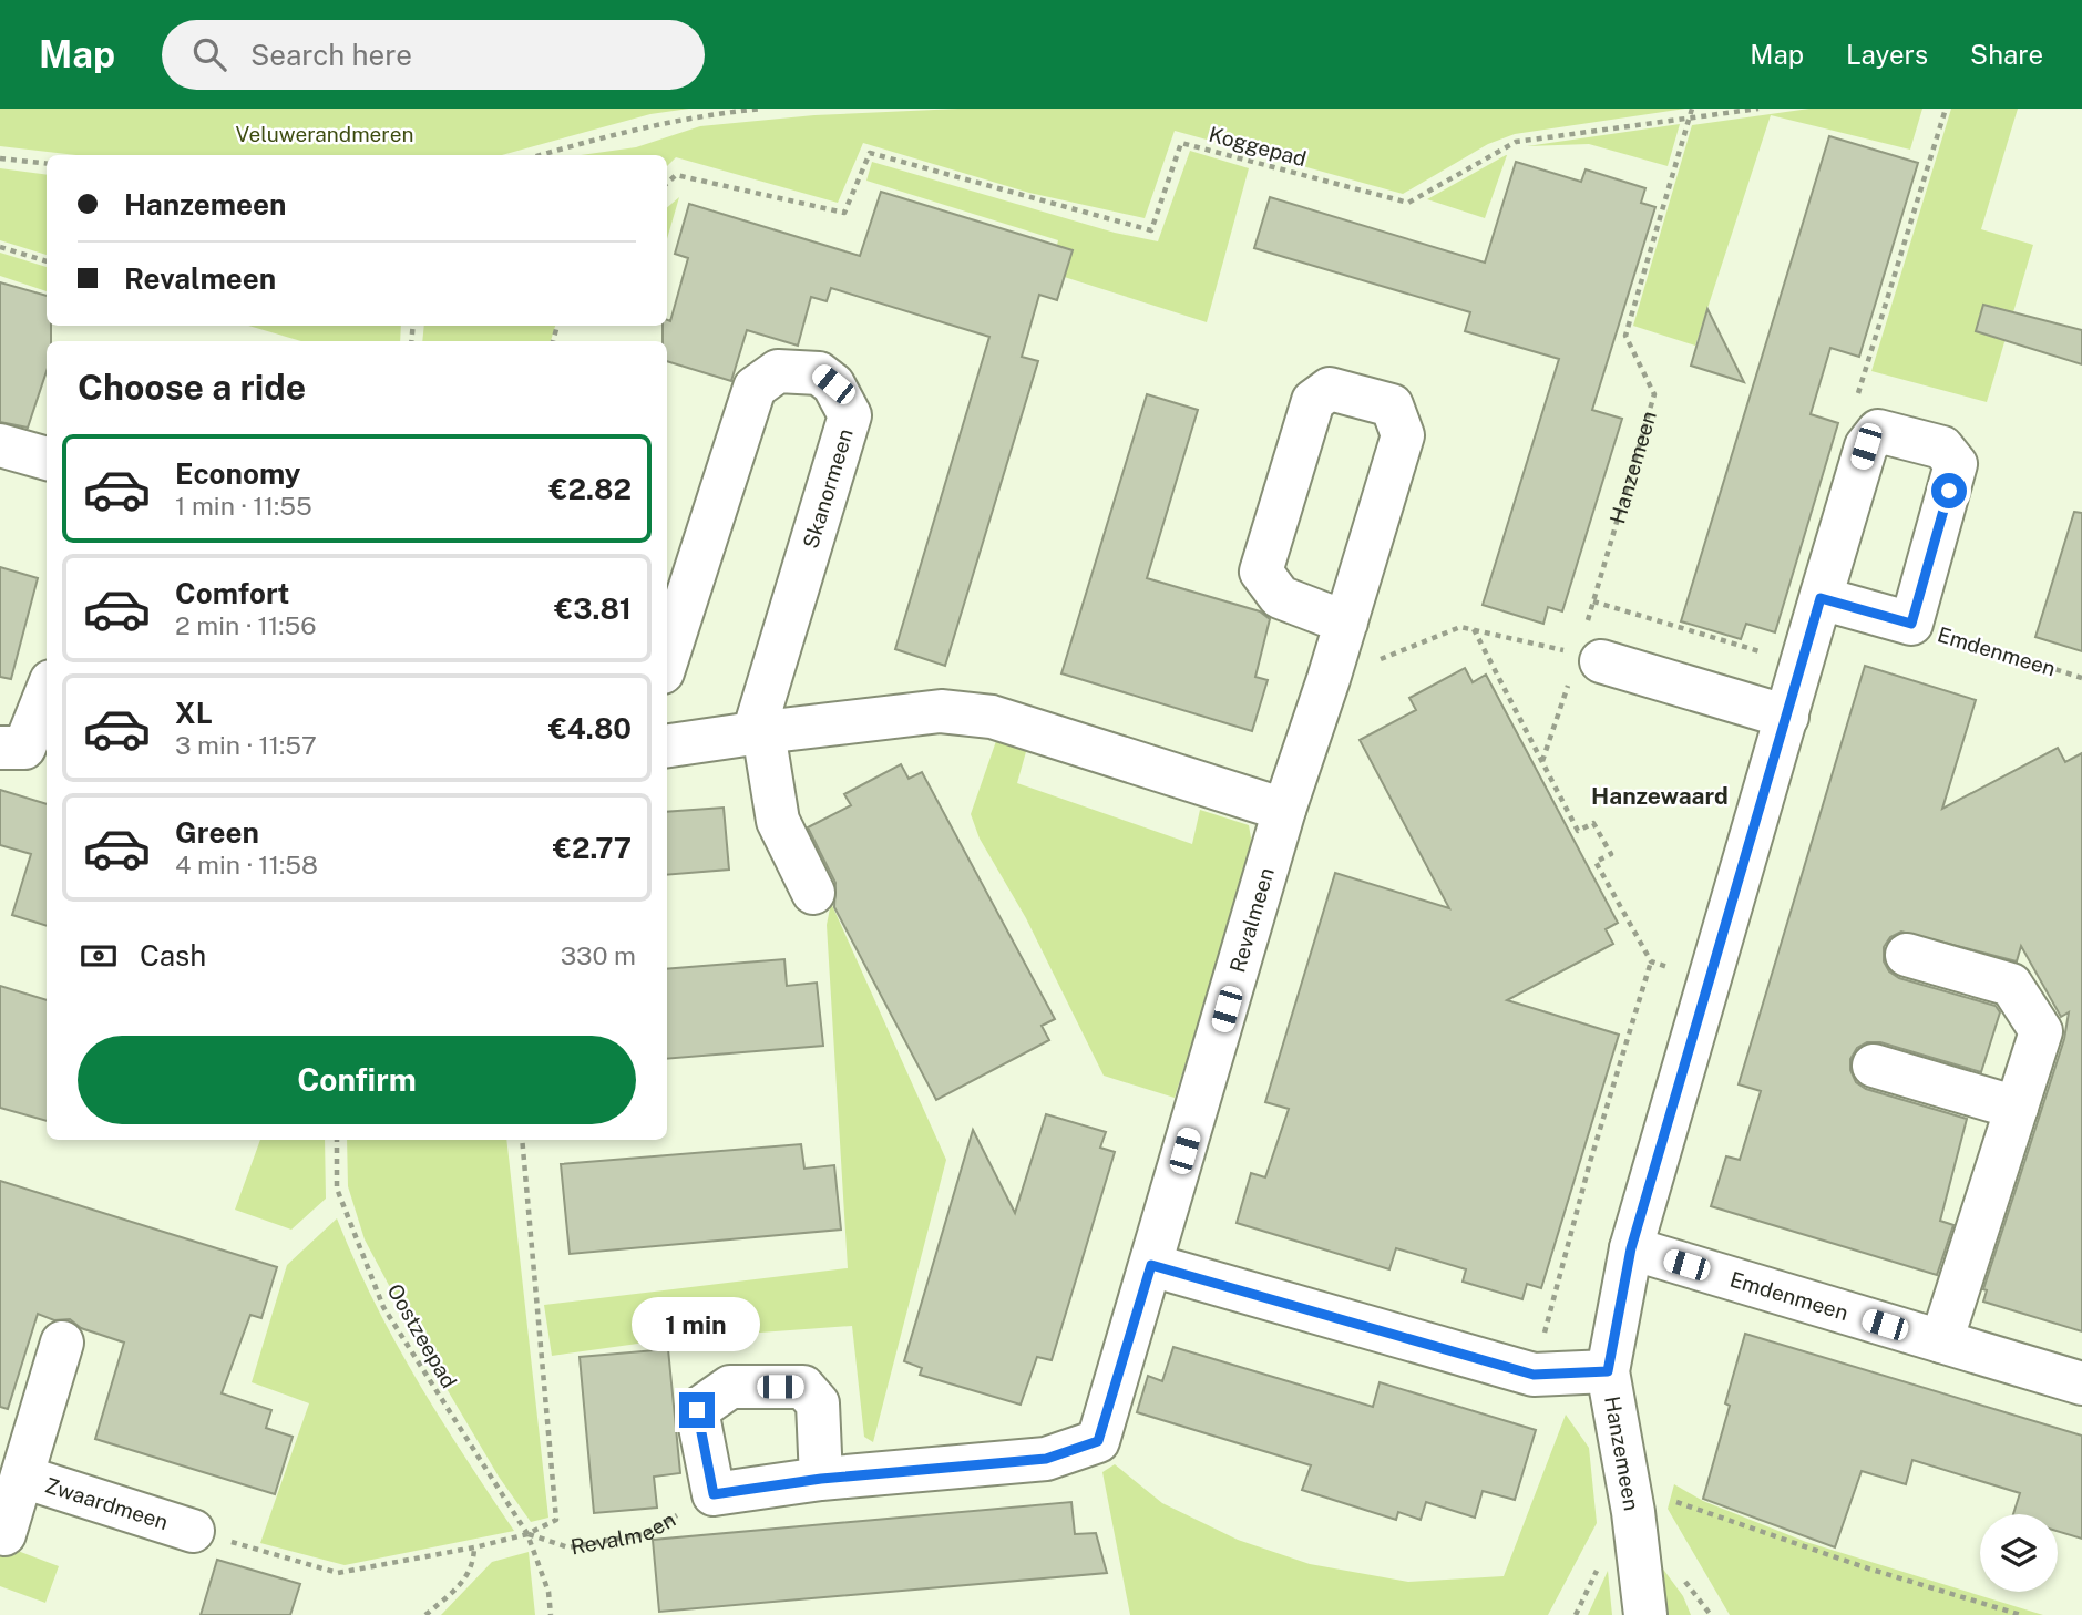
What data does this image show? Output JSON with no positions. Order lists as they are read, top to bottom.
{
  "streets": {
    "street": [
      "Hanzemeen",
      "Skanormeen",
      "Emdenmeen",
      "Revalmeen",
      "Zwaardmeen"
    ],
    "path": ["Koggepad", "Oostzeepad"]
  },
  "crossings": [
    ["Koggepad", "Hanzemeen"],
    ["Hanzemeen", "Emdenmeen"],
    ["Revalmeen", "Oostzeepad"]
  ],
  "districts": ["Hanzewaard"],
  "parks": ["Veluwerandmeren"],
  "page": {
    "header": "Map",
    "search": "Search here",
    "nav": ["Map", "Layers", "Share"],
    "banner": ["Hanzemeen", "Revalmeen"],
    "heading": "Choose a ride",
    "list": [
      {
        "name": "Economy",
        "note": "1 min · 11:55",
        "value": "€2.82"
      },
      {
        "name": "Comfort",
        "note": "2 min · 11:56",
        "value": "€3.81"
      },
      {
        "name": "XL",
        "note": "3 min · 11:57",
        "value": "€4.80"
      },
      {
        "name": "Green",
        "note": "4 min · 11:58",
        "value": "€2.77"
      }
    ],
    "pay": ["Cash", "330 m"],
    "buttons": "Confirm",
    "bubble": "1 min"
  }
}
